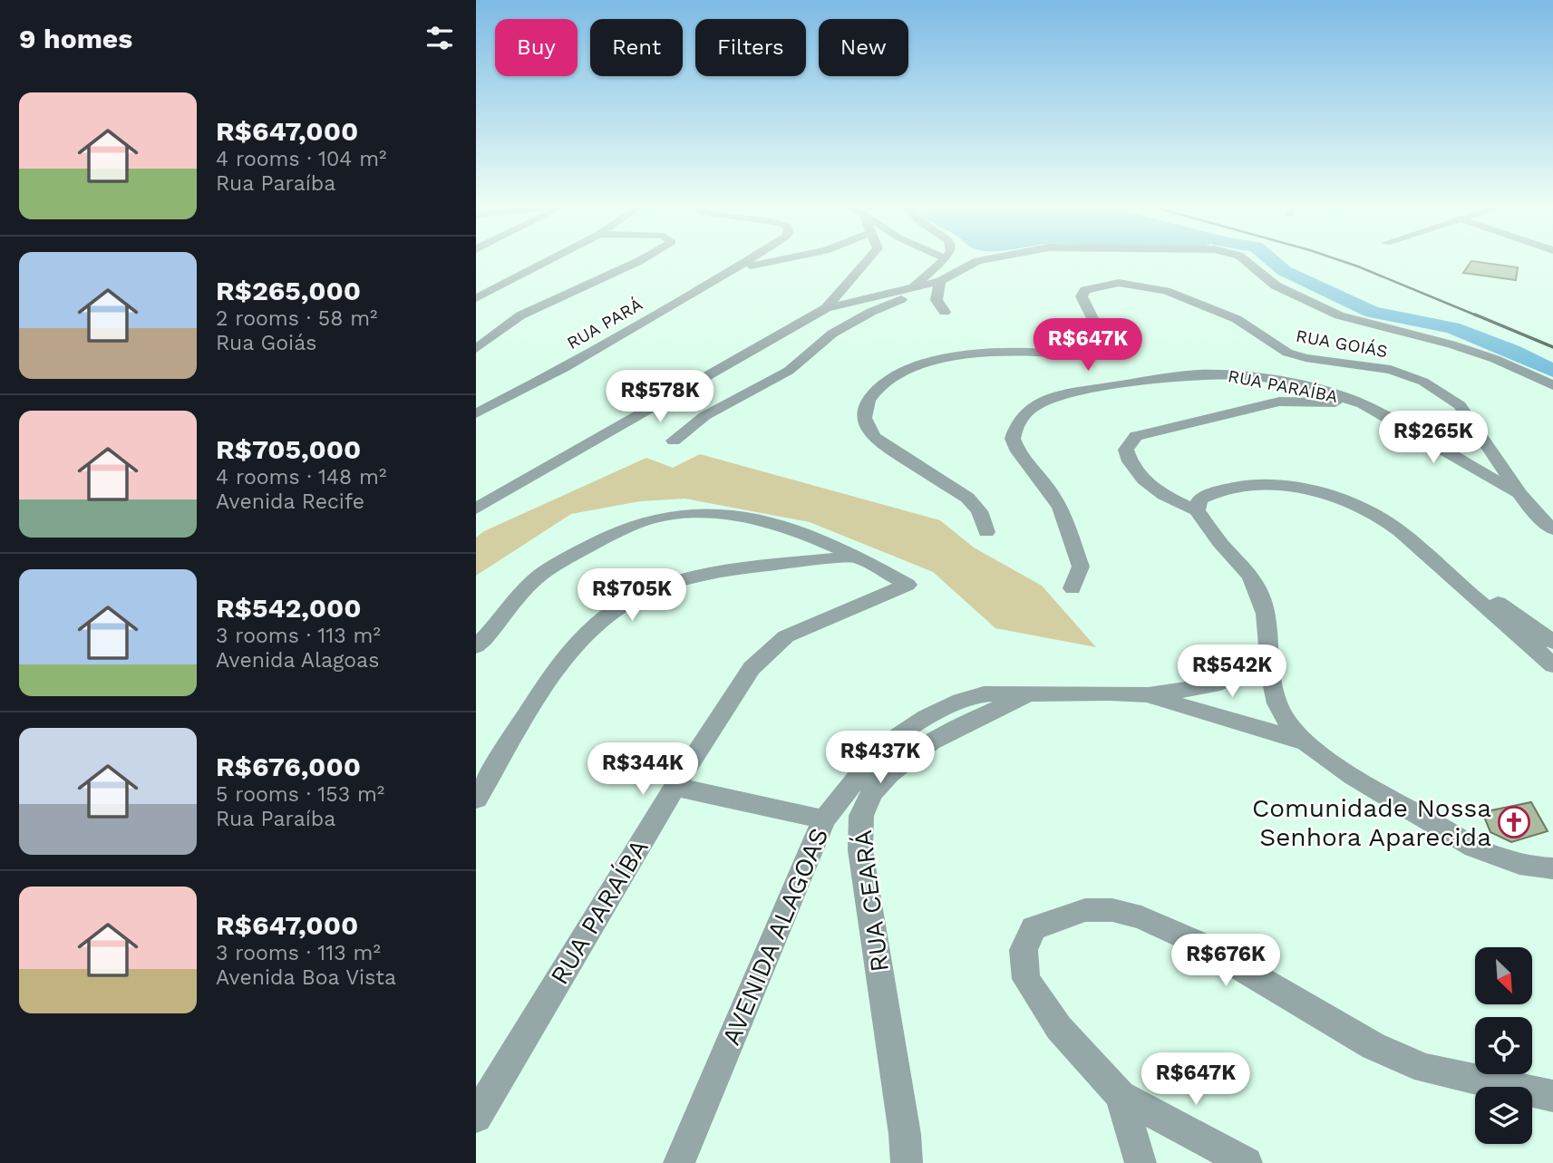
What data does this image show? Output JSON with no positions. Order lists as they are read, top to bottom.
{
  "streets": {
    "street": [
      "RUA PARÁ",
      "RUA GOIÁS",
      "RUA PARAÍBA",
      "RUA CEARÁ",
      "AVENIDA ALAGOAS"
    ]
  },
  "crossings": [
    ["RUA CEARÁ", "AVENIDA ALAGOAS"]
  ],
  "places": {
    "church": ["Comunidade Nossa Senhora Aparecida"]
  },
  "north": "bottom right",
  "page": {
    "heading": "9 homes",
    "chip": [
      "Buy",
      "Rent",
      "Filters",
      "New"
    ],
    "list": [
      {
        "name": "R$647,000",
        "note": "4 rooms · 104 m² · Rua Paraíba"
      },
      {
        "name": "R$265,000",
        "note": "2 rooms · 58 m² · Rua Goiás"
      },
      {
        "name": "R$705,000",
        "note": "4 rooms · 148 m² · Avenida Recife"
      },
      {
        "name": "R$542,000",
        "note": "3 rooms · 113 m² · Avenida Alagoas"
      },
      {
        "name": "R$676,000",
        "note": "5 rooms · 153 m² · Rua Paraíba"
      },
      {
        "name": "R$647,000",
        "note": "3 rooms · 113 m² · Avenida Boa Vista"
      }
    ],
    "price": [
      "R$647K",
      "R$578K",
      "R$265K",
      "R$705K",
      "R$542K",
      "R$437K",
      "R$344K",
      "R$676K",
      "R$647K"
    ]
  }
}
